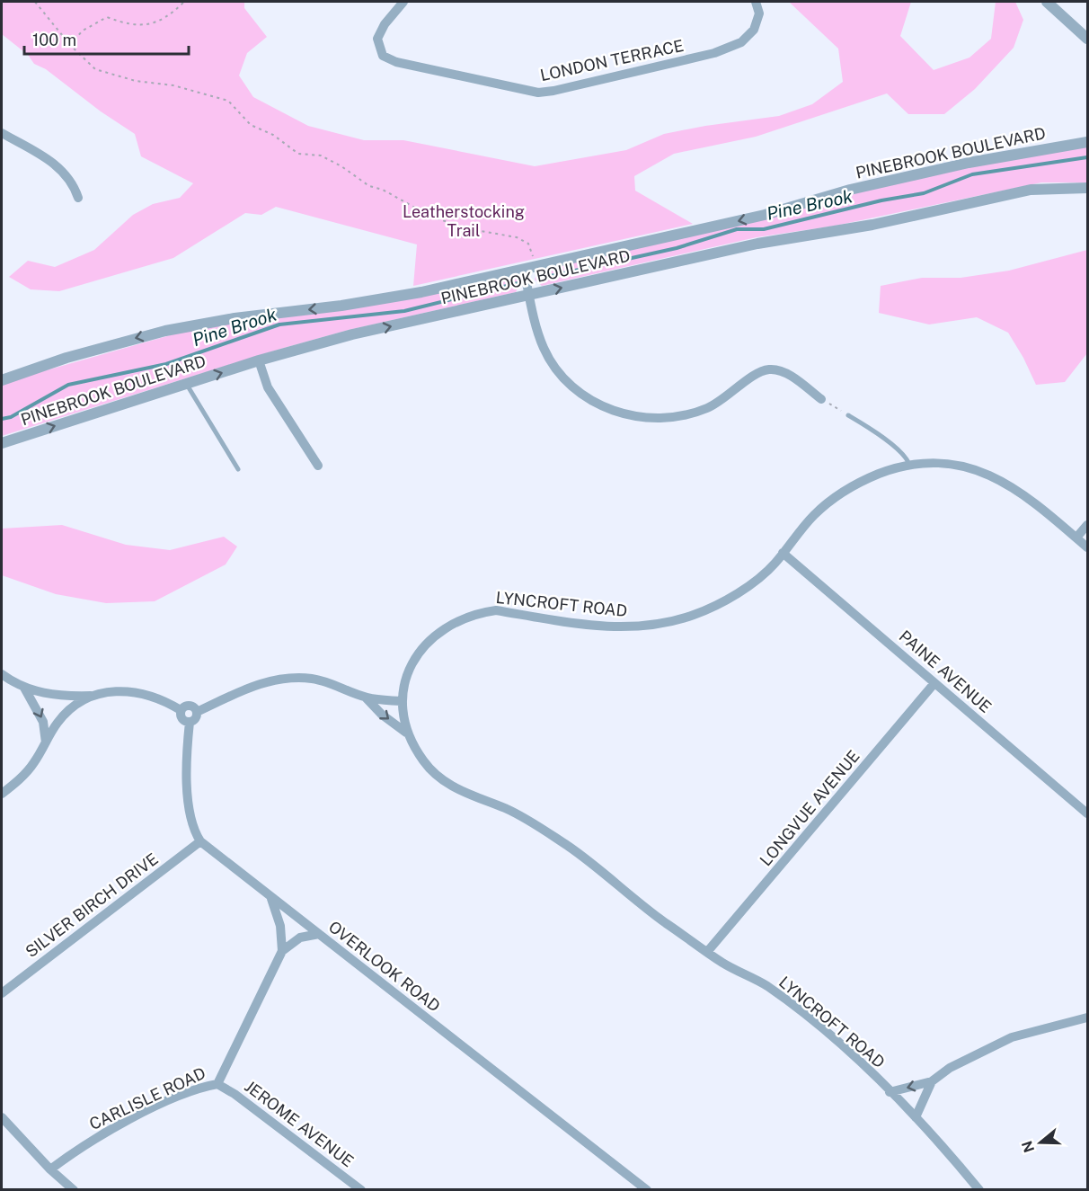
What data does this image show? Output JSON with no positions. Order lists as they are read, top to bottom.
{
  "streets": {
    "street": [
      "LONDON TERRACE",
      "PINEBROOK BOULEVARD",
      "LYNCROFT ROAD",
      "PAINE AVENUE",
      "LONGVUE AVENUE",
      "SILVER BIRCH DRIVE",
      "OVERLOOK ROAD",
      "CARLISLE ROAD",
      "JEROME AVENUE"
    ]
  },
  "crossings": [
    ["LYNCROFT ROAD", "PAINE AVENUE"],
    ["LYNCROFT ROAD", "LONGVUE AVENUE"],
    ["PAINE AVENUE", "LONGVUE AVENUE"],
    ["SILVER BIRCH DRIVE", "OVERLOOK ROAD"],
    ["CARLISLE ROAD", "JEROME AVENUE"]
  ],
  "water": ["Pine Brook"],
  "parks": ["Leatherstocking Trail"],
  "scale_bar": "100 m",
  "north": "left"
}
